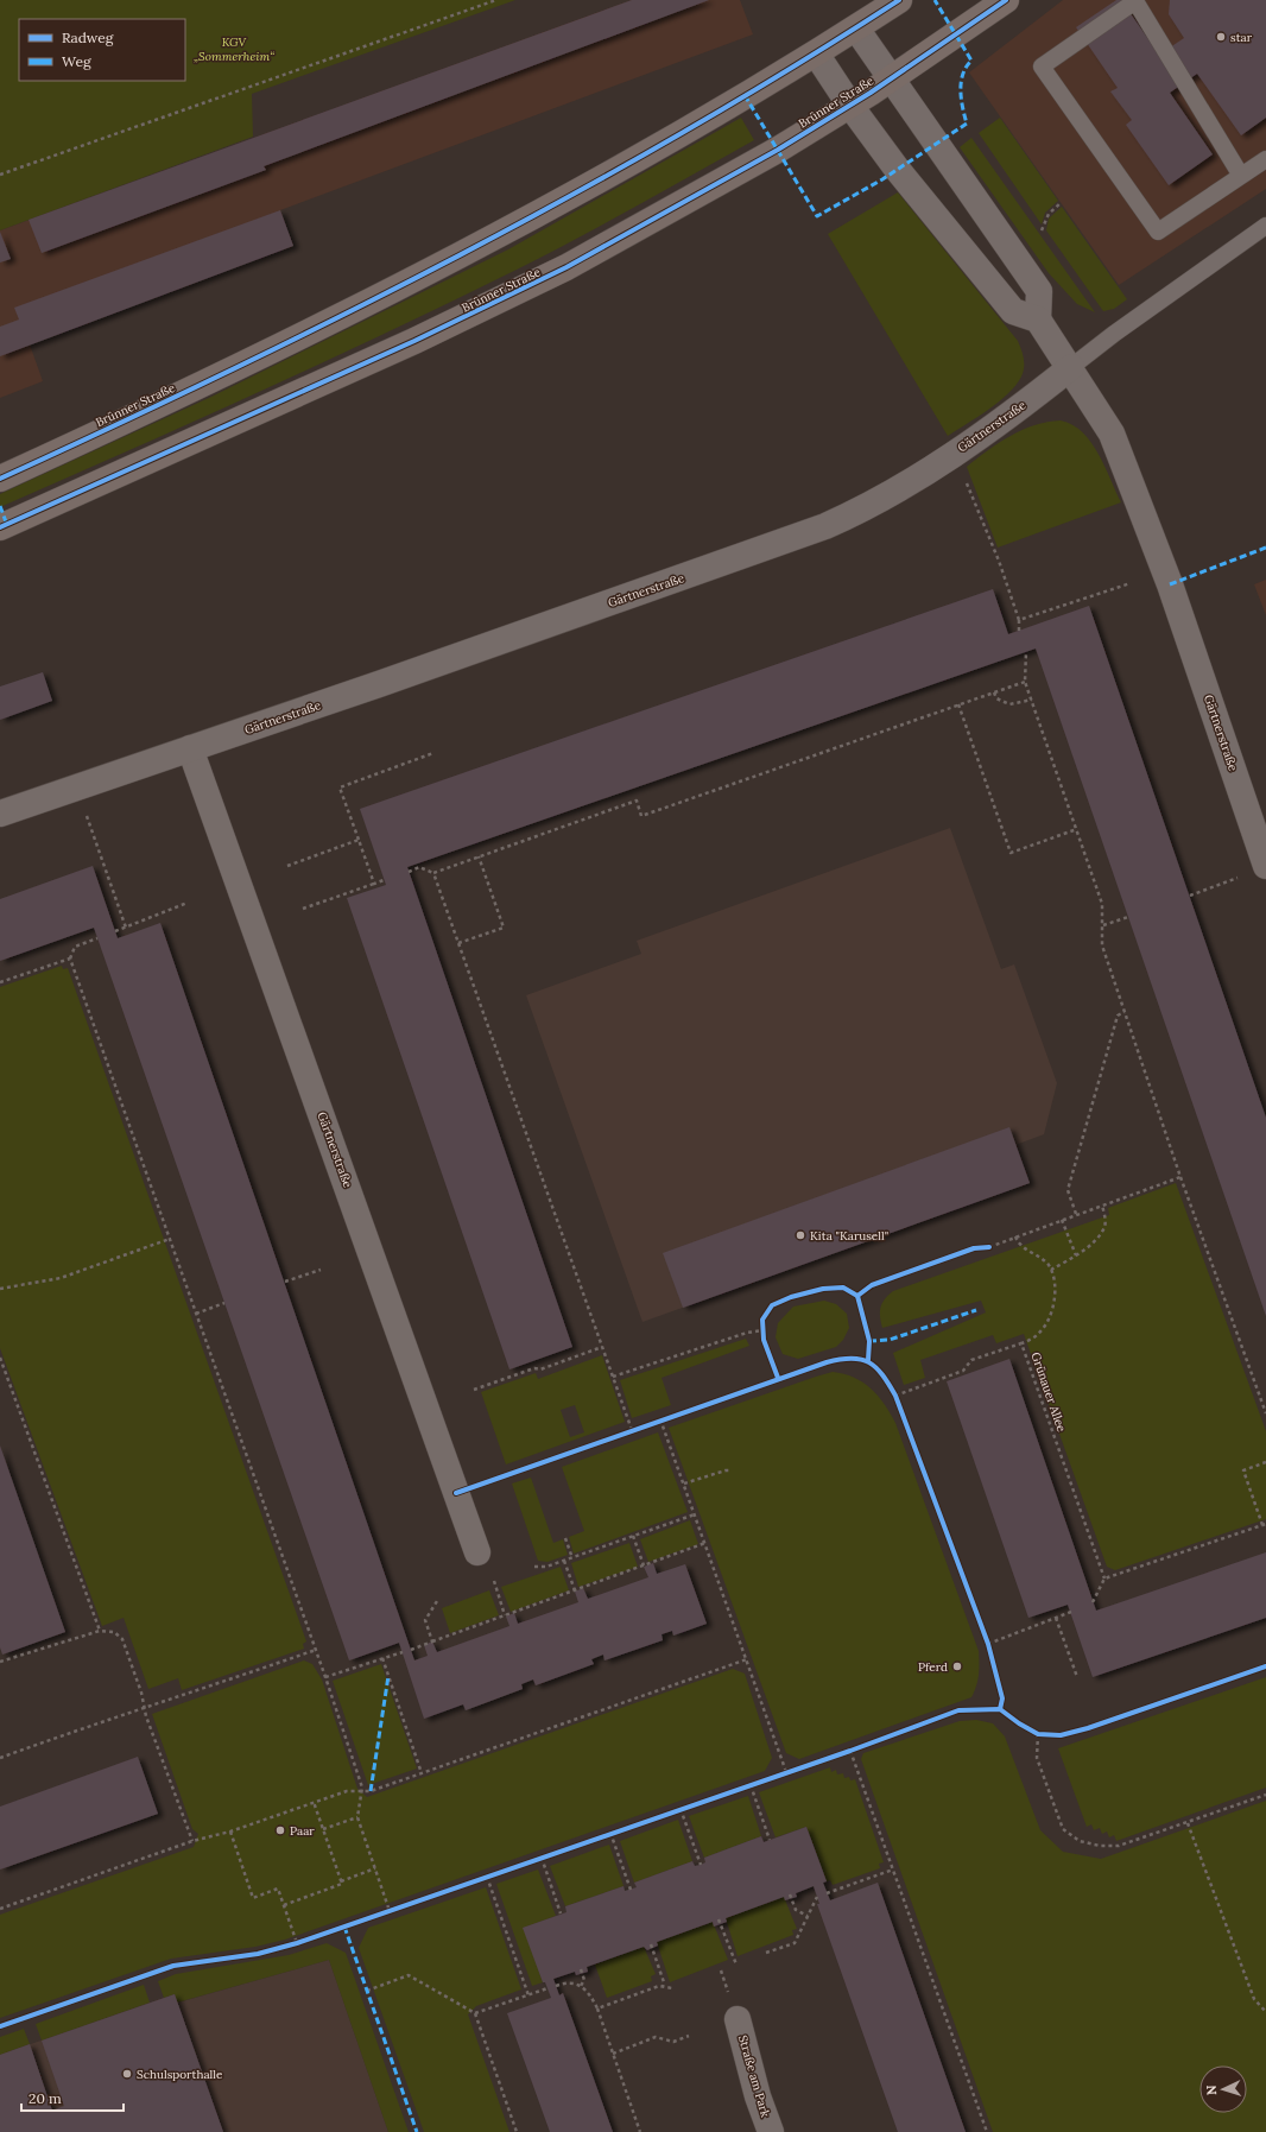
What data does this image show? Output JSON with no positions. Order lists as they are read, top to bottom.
{
  "streets": {
    "main road": ["Brünner Straße"],
    "street": ["Gärtnerstraße", "Straße am Park"],
    "path": ["Grünauer Allee"]
  },
  "parks": ["KGV „Sommerheim“"],
  "places": [
    "star",
    "Kita \"Karusell\"",
    "Pferd",
    "Paar",
    "Schulsporthalle"
  ],
  "legend": ["Radweg", "Weg"],
  "scale_bar": "20 m",
  "north": "left"
}
